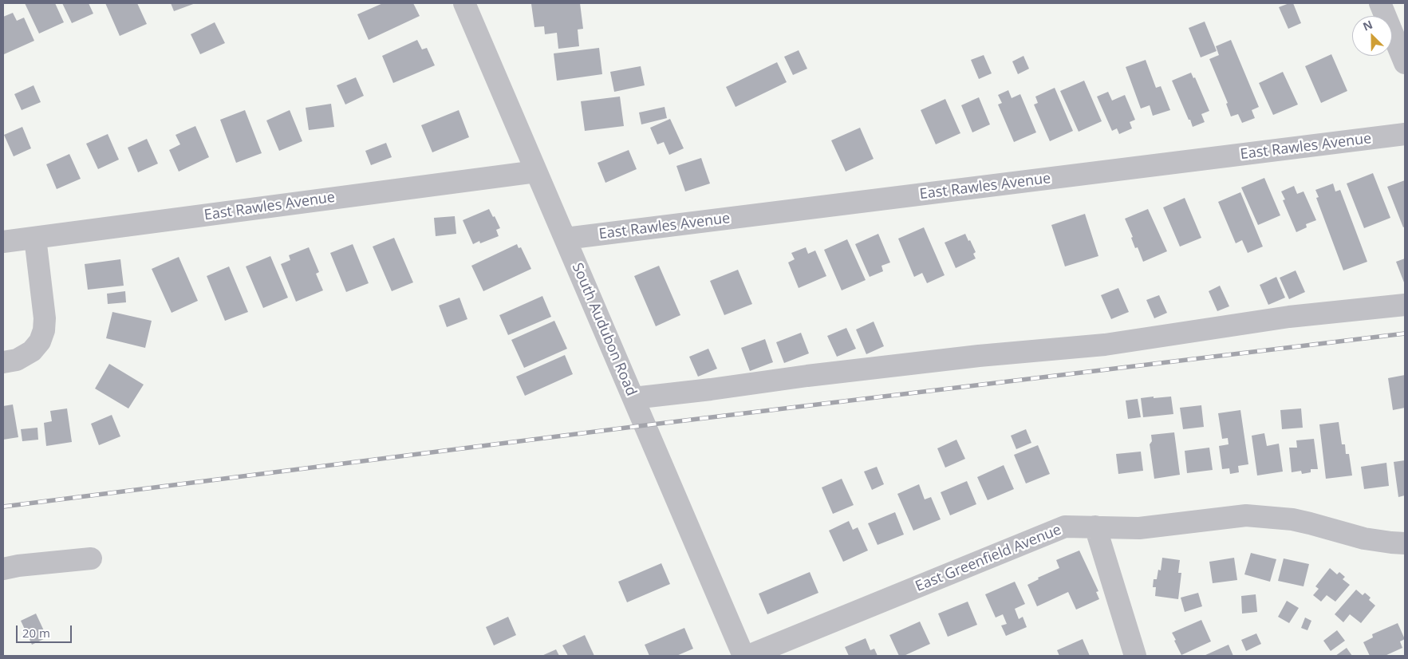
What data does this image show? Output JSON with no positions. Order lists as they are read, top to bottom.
{
  "streets": {
    "street": ["East Rawles Avenue", "South Audubon Road", "East Greenfield Avenue"]
  },
  "crossings": [
    ["East Rawles Avenue", "South Audubon Road"]
  ],
  "scale_bar": "20 m",
  "north": "top left"
}
